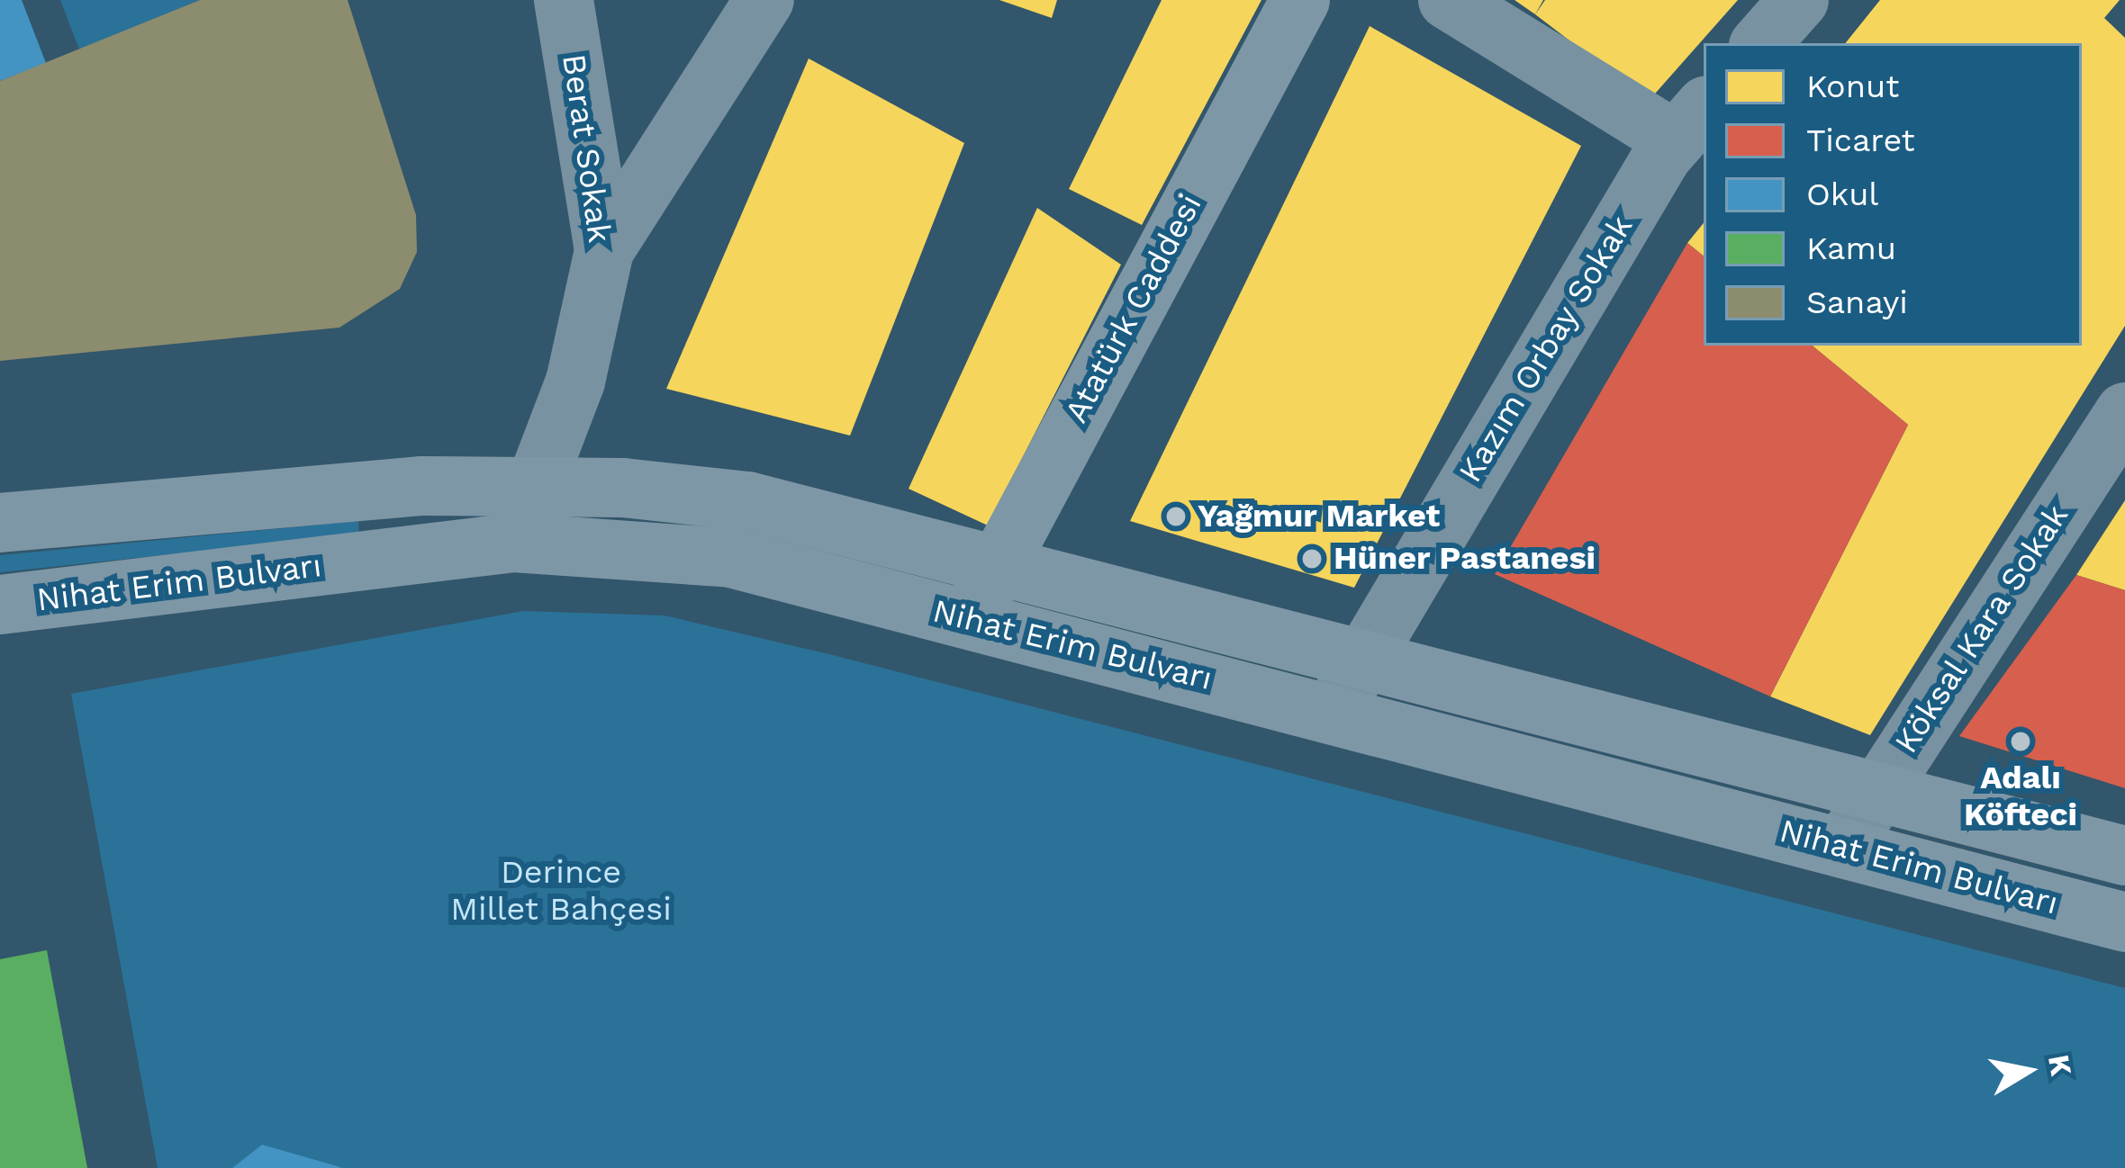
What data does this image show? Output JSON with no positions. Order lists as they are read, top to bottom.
{
  "streets": {
    "main road": ["Atatürk Caddesi", "Nihat Erim Bulvarı"],
    "street": ["Berat Sokak", "Kazım Orbay Sokak", "Köksal Kara Sokak"]
  },
  "crossings": [
    ["Berat Sokak", "Nihat Erim Bulvarı"],
    ["Atatürk Caddesi", "Nihat Erim Bulvarı"],
    ["Kazım Orbay Sokak", "Nihat Erim Bulvarı"],
    ["Nihat Erim Bulvarı", "Köksal Kara Sokak"]
  ],
  "parks": ["Derince Millet Bahçesi"],
  "places": ["Yağmur Market", "Hüner Pastanesi", "Adalı Köfteci"],
  "legend": [
    "Konut",
    "Ticaret",
    "Okul",
    "Kamu",
    "Sanayi"
  ],
  "north": "right"
}
